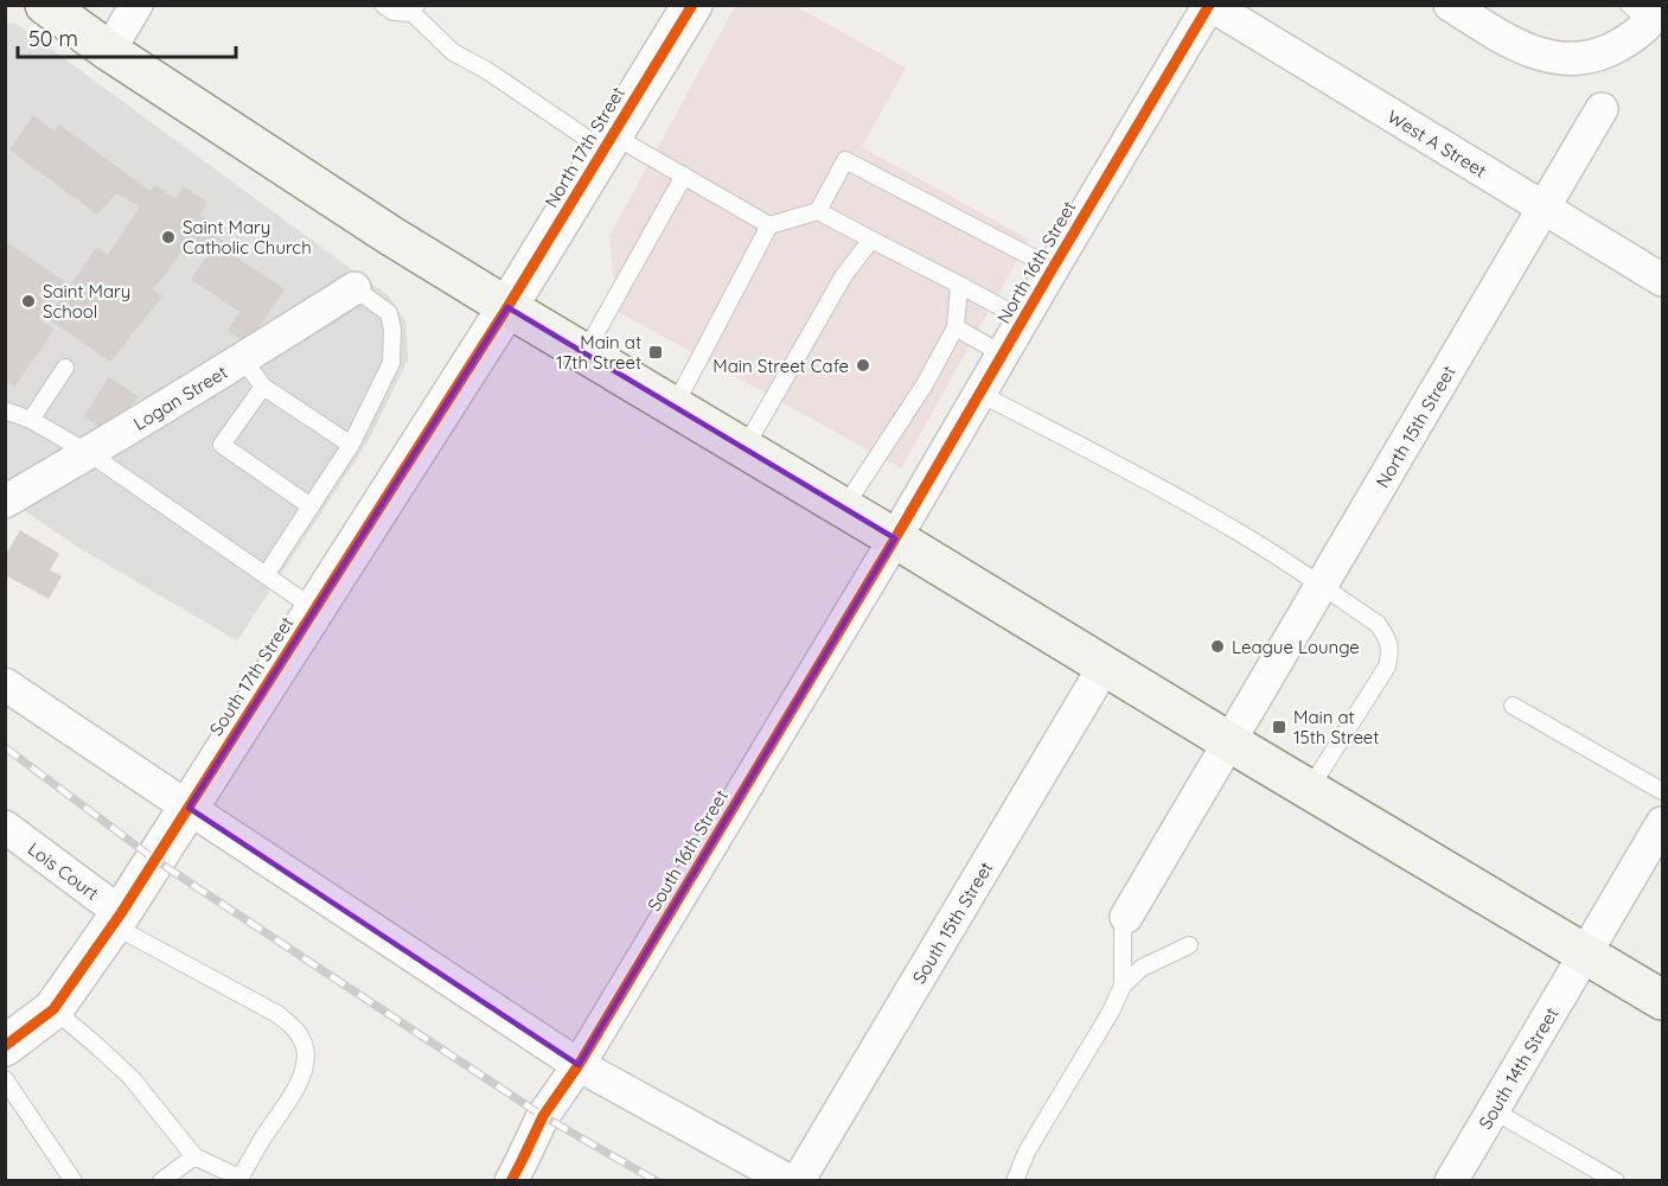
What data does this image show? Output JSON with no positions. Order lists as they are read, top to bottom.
{
  "streets": {
    "street": [
      "West A Street",
      "North 17th Street",
      "North 16th Street",
      "Logan Street",
      "North 15th Street",
      "South 17th Street",
      "South 16th Street",
      "Lois Court",
      "South 15th Street",
      "South 14th Street"
    ]
  },
  "crossings": [
    ["West A Street", "North 16th Street"],
    ["West A Street", "North 15th Street"],
    ["North 17th Street", "South 17th Street"],
    ["North 16th Street", "South 16th Street"],
    ["South 17th Street", "Lois Court"]
  ],
  "places": {
    "other": [
      "Saint Mary Catholic Church",
      "Saint Mary School",
      "Main Street Cafe",
      "League Lounge"
    ],
    "transit": ["Main at 17th Street", "Main at 15th Street"]
  },
  "scale_bar": "50 m"
}
